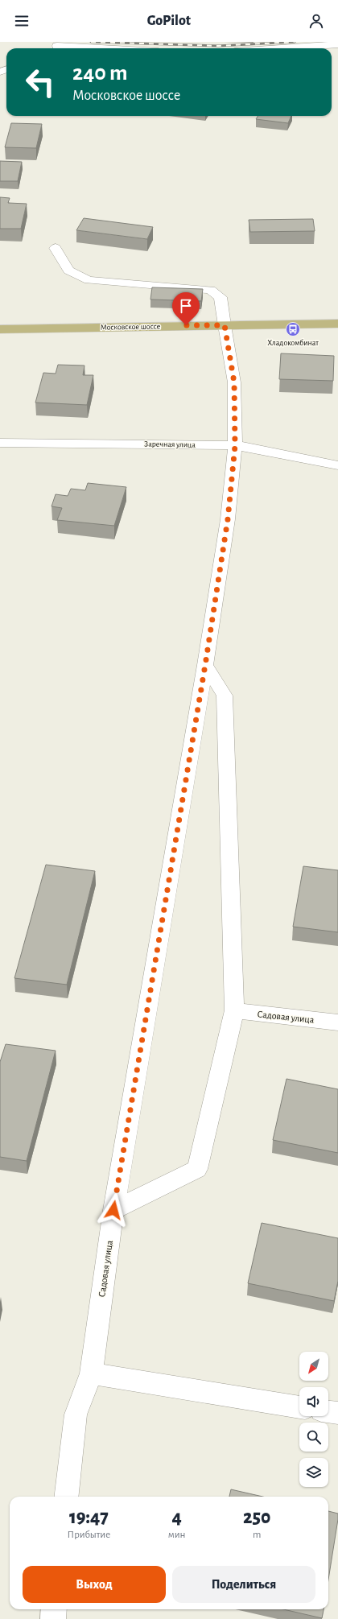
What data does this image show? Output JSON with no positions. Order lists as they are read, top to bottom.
{
  "streets": {
    "main road": ["Московское шоссе"],
    "street": ["Заречная улица", "Садовая улица"]
  },
  "crossings": [
    ["Московское шоссе", "Садовая улица"],
    ["Заречная улица", "Садовая улица"]
  ],
  "places": {
    "bus stop": ["Хладокомбинат"]
  },
  "north": "bottom left",
  "page": {
    "header": "GoPilot",
    "turn": ["240 m", "Московское шоссе"],
    "eta": [
      "19:47",
      "Прибытие",
      "4",
      "мин",
      "250",
      "m"
    ],
    "buttons": ["Выход", "Поделиться"]
  }
}
